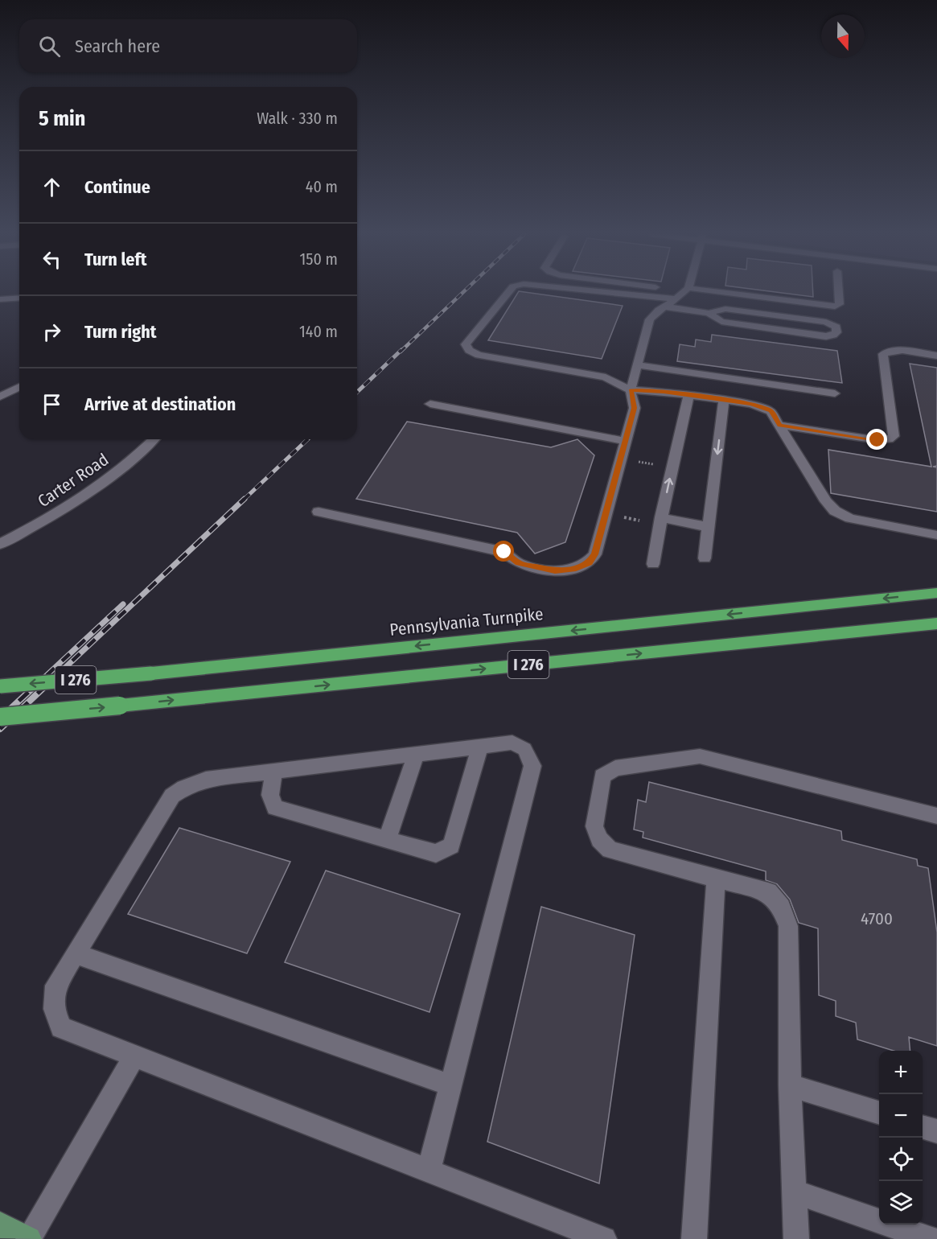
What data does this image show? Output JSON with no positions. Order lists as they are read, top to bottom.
{
  "streets": {
    "highway": ["Pennsylvania Turnpike", "I 276"],
    "street": ["Carter Road"]
  },
  "house_numbers": ["4700"],
  "north": "bottom",
  "page": {
    "search": "Search here",
    "heading": ["5 min", "Walk · 330 m"],
    "list": [
      ["Continue", "40 m"],
      ["Turn left", "150 m"],
      ["Turn right", "140 m"],
      "Arrive at destination"
    ],
    "map_buttons": ["+", "−"]
  }
}
